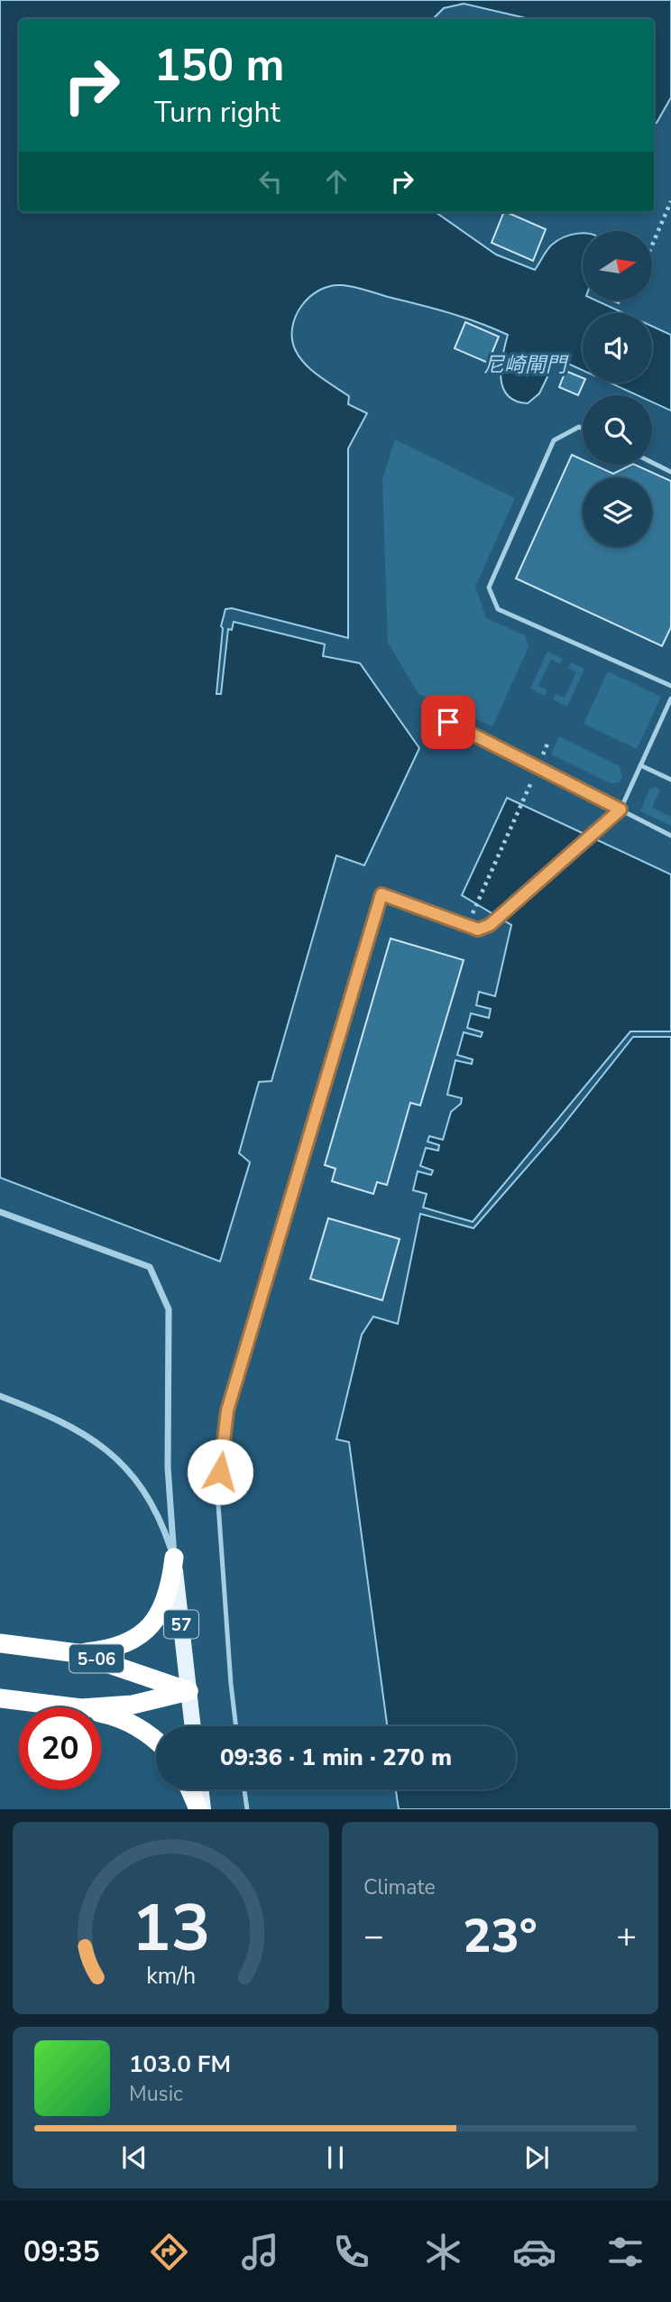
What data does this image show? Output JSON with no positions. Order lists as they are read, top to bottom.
{
  "streets": {
    "highway": ["5-06"],
    "main road": ["57"]
  },
  "crossings": [
    ["57", "5-06"]
  ],
  "water": ["尼崎閘門"],
  "north": "right",
  "page": {
    "turn": ["150 m", "Turn right"],
    "limit": "20",
    "trip": "09:36 · 1 min · 270 m",
    "tile": "Climate",
    "heat": ["−", "23°", "+"],
    "song": ["103.0 FM", "Music"],
    "tabs": "09:35",
    "gauge": ["13", "km/h"]
  }
}
